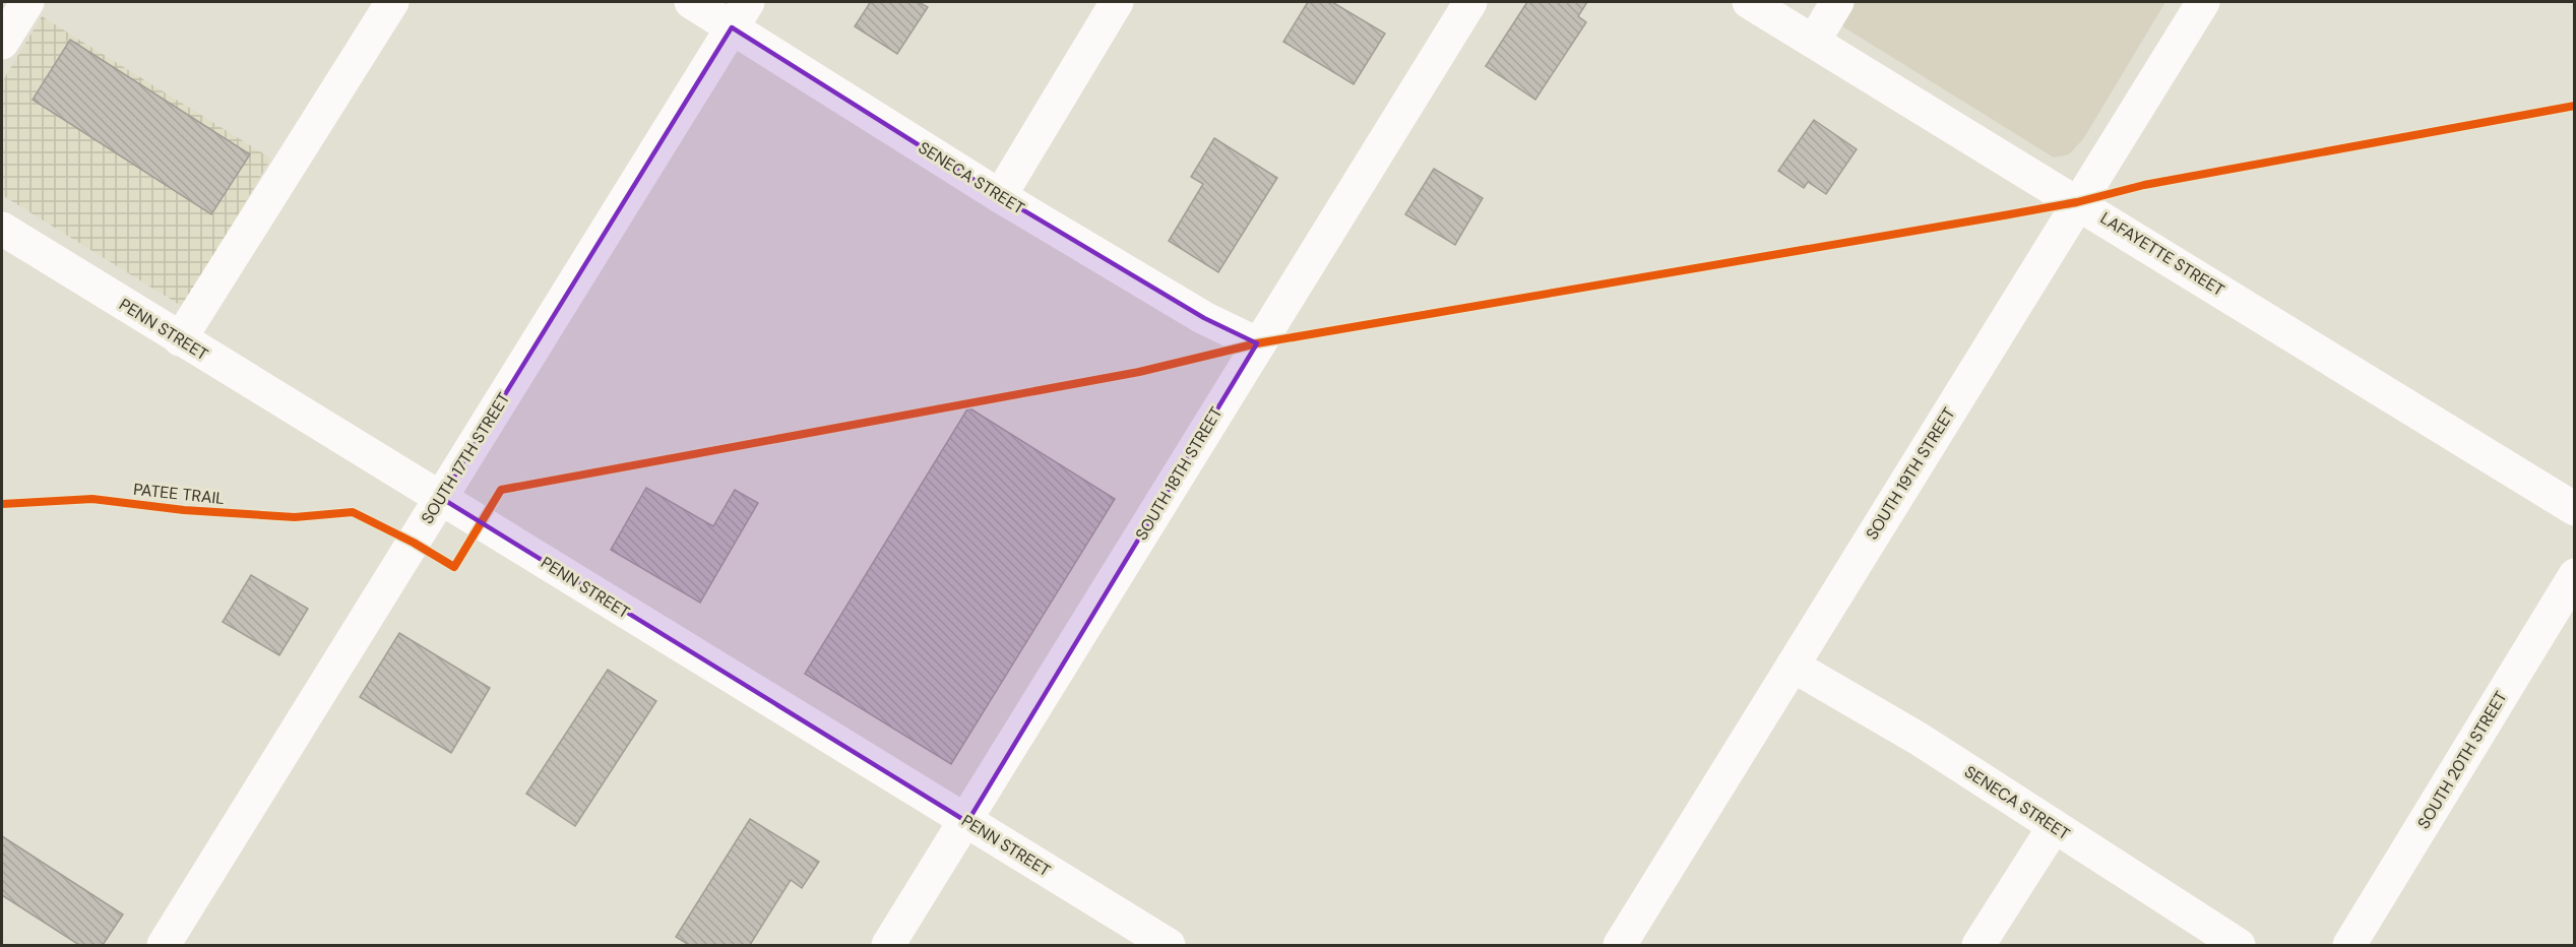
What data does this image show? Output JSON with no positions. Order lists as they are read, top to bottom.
{
  "streets": {
    "street": [
      "SENECA STREET",
      "LAFAYETTE STREET",
      "PENN STREET",
      "SOUTH 17TH STREET",
      "SOUTH 18TH STREET",
      "SOUTH 19TH STREET",
      "SOUTH 20TH STREET"
    ],
    "cycle path": ["PATEE TRAIL"]
  },
  "crossings": [
    ["SENECA STREET", "SOUTH 17TH STREET"],
    ["SENECA STREET", "SOUTH 18TH STREET"],
    ["SENECA STREET", "SOUTH 19TH STREET"],
    ["LAFAYETTE STREET", "SOUTH 19TH STREET"],
    ["PENN STREET", "SOUTH 17TH STREET"],
    ["PENN STREET", "SOUTH 18TH STREET"]
  ]
}
